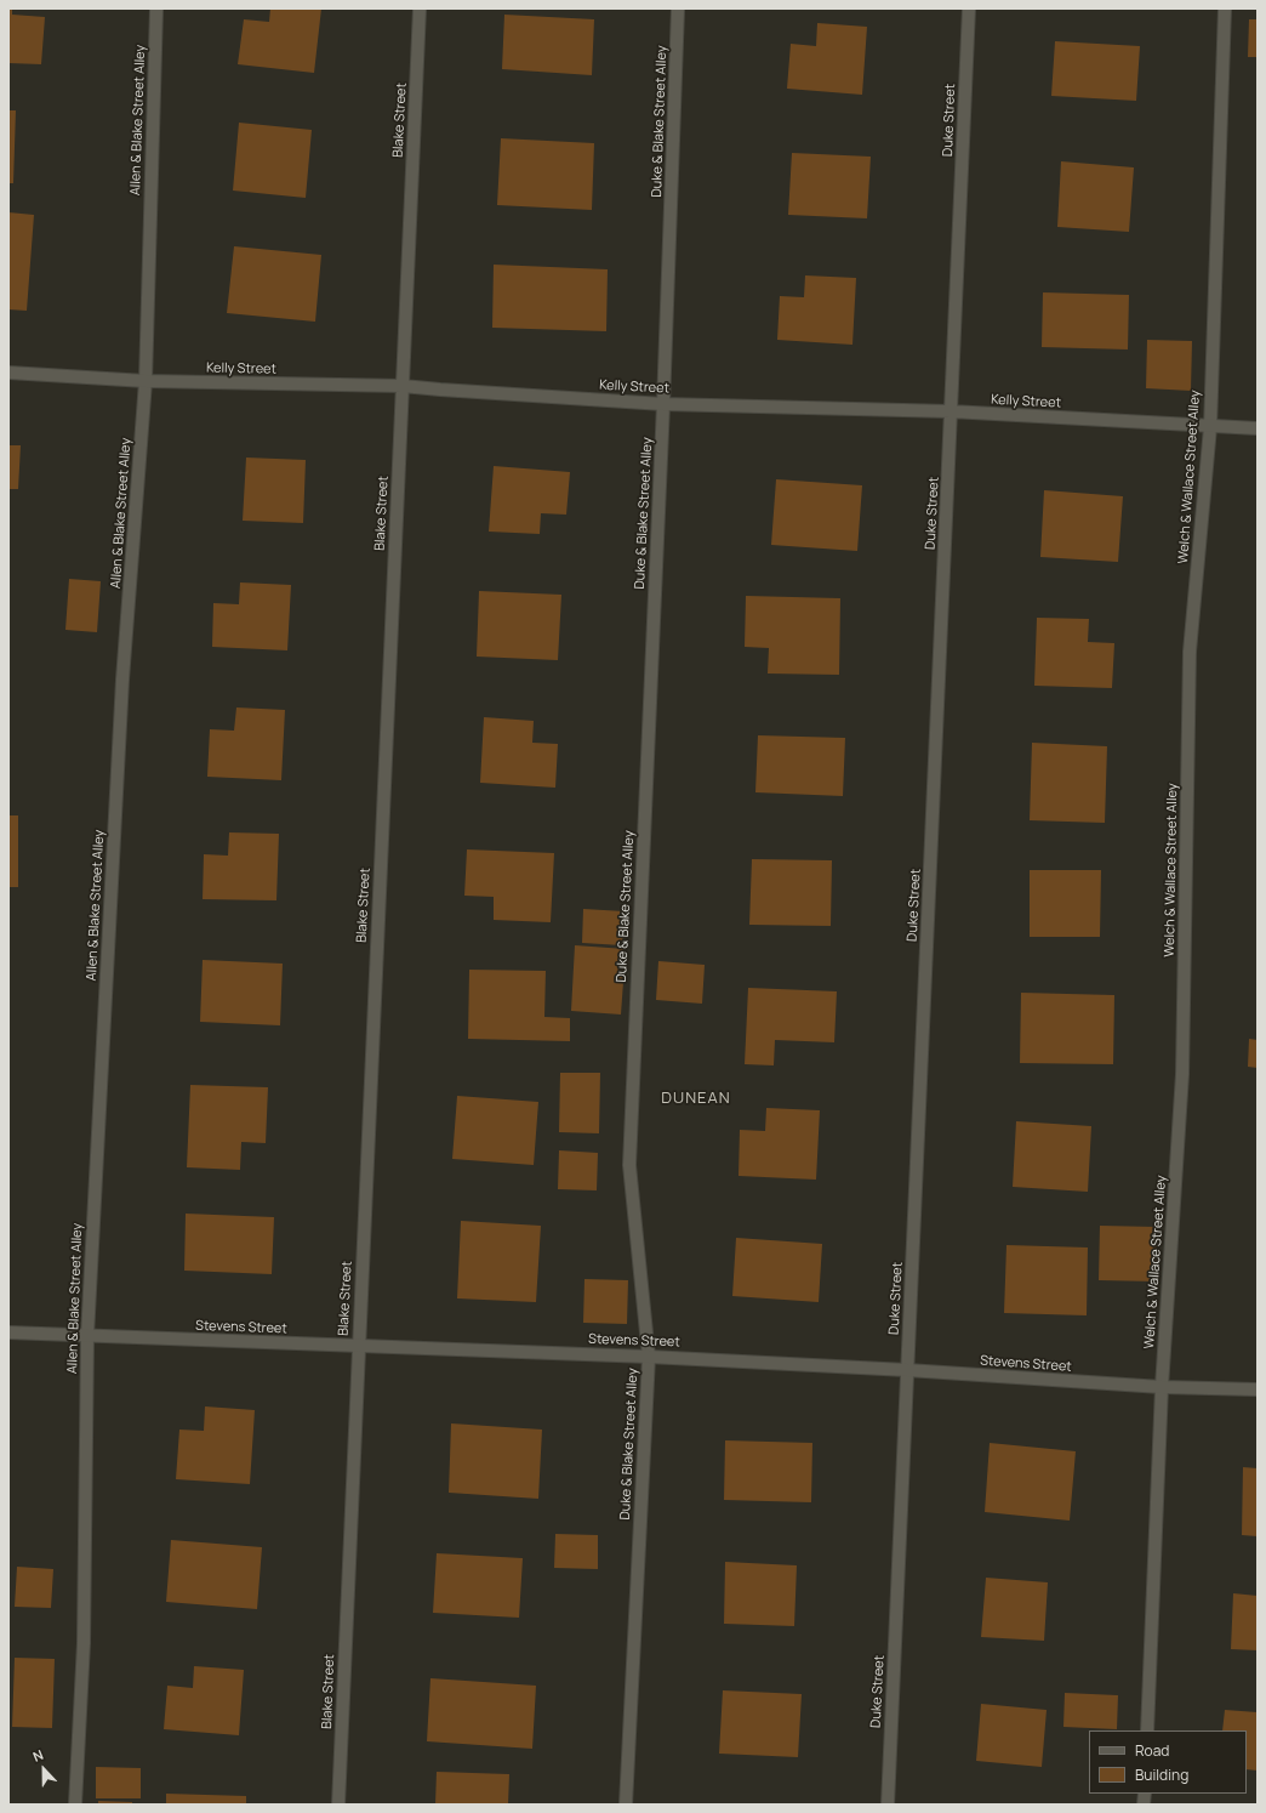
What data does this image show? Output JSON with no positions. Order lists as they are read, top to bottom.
{
  "streets": {
    "street": [
      "Allen & Blake Street Alley",
      "Blake Street",
      "Duke Street",
      "Duke & Blake Street Alley",
      "Kelly Street",
      "Welch & Wallace Street Alley",
      "Stevens Street"
    ]
  },
  "crossings": [
    ["Allen & Blake Street Alley", "Kelly Street"],
    ["Allen & Blake Street Alley", "Stevens Street"],
    ["Blake Street", "Kelly Street"],
    ["Blake Street", "Stevens Street"],
    ["Duke Street", "Kelly Street"],
    ["Duke Street", "Stevens Street"],
    ["Duke & Blake Street Alley", "Kelly Street"],
    ["Duke & Blake Street Alley", "Stevens Street"],
    ["Kelly Street", "Welch & Wallace Street Alley"],
    ["Welch & Wallace Street Alley", "Stevens Street"]
  ],
  "districts": ["DUNEAN"],
  "legend": ["Road", "Building"],
  "north": "top"
}
